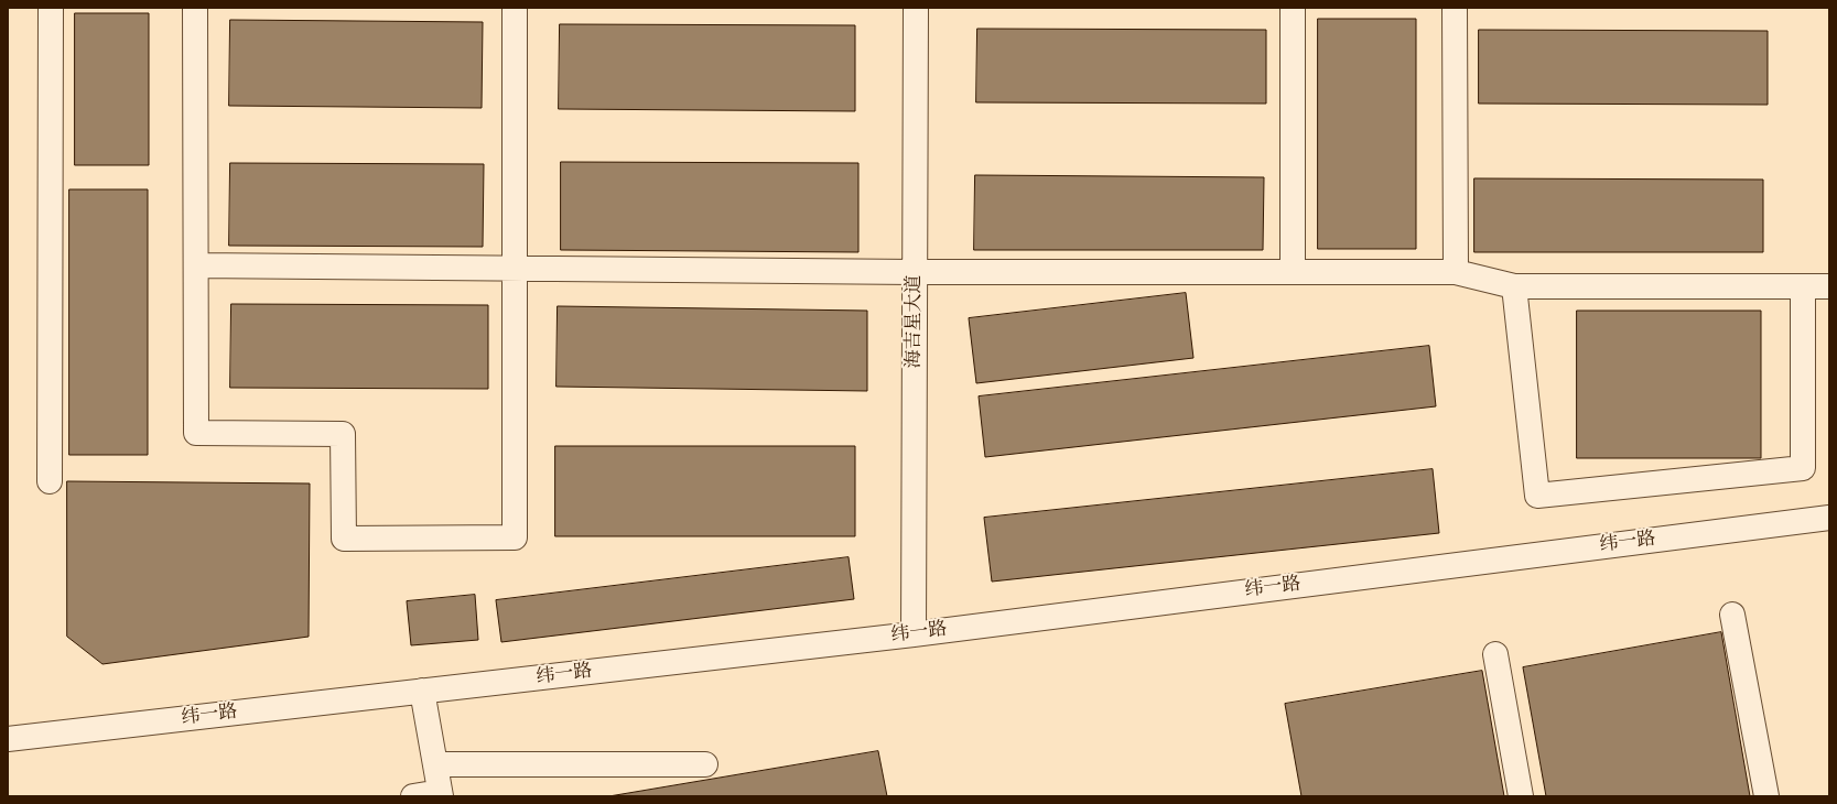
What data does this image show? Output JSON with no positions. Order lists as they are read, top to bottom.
{
  "streets": {
    "street": ["海吉星大道", "纬一路"]
  },
  "crossings": [
    ["海吉星大道", "纬一路"]
  ]
}
